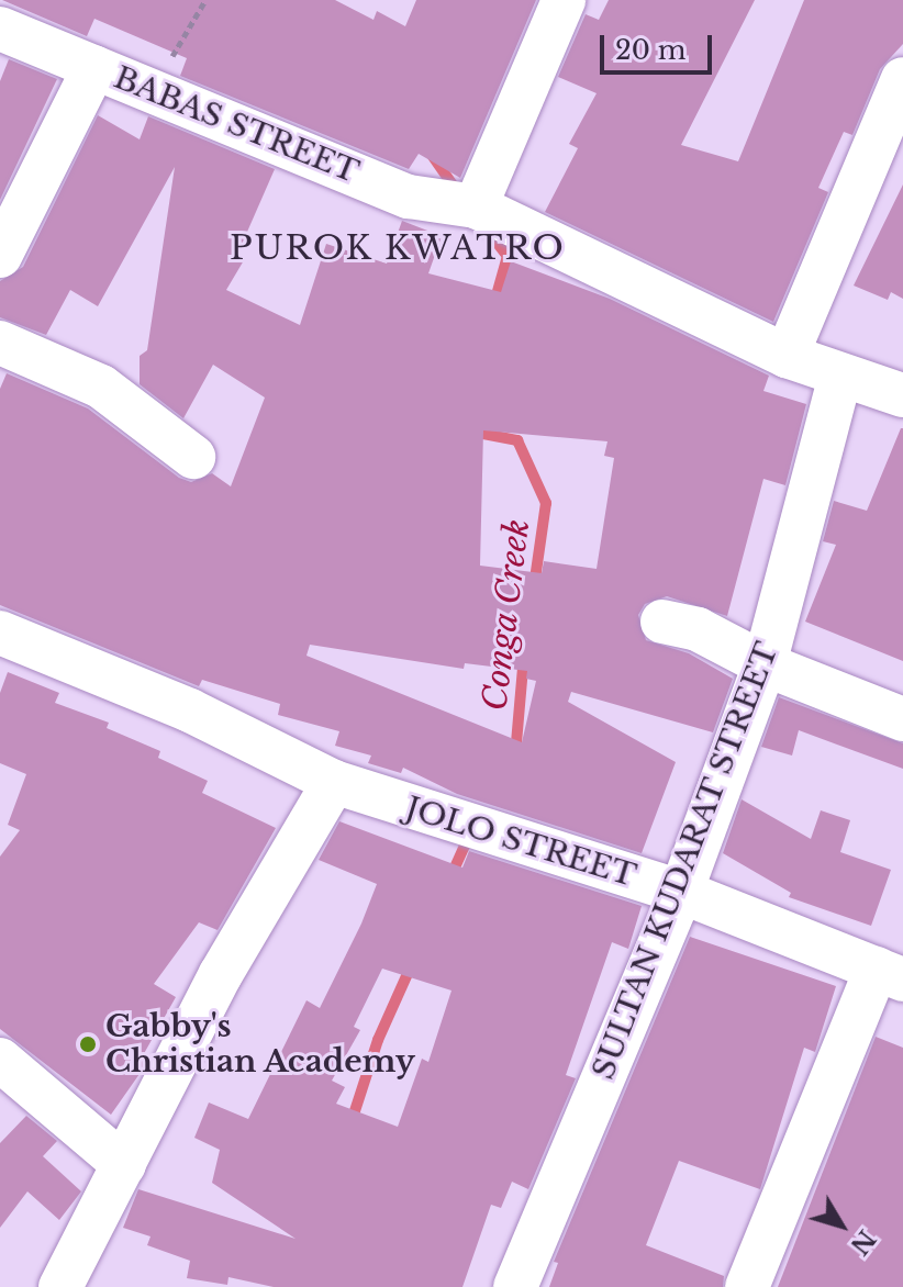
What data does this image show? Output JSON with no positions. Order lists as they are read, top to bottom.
{
  "streets": {
    "street": ["BABAS STREET", "JOLO STREET", "SULTAN KUDARAT STREET"]
  },
  "crossings": [
    ["BABAS STREET", "SULTAN KUDARAT STREET"],
    ["JOLO STREET", "SULTAN KUDARAT STREET"]
  ],
  "districts": ["PUROK KWATRO"],
  "water": ["Conga Creek"],
  "places": ["Gabby's Christian Academy"],
  "scale_bar": "20 m",
  "north": "bottom right"
}
